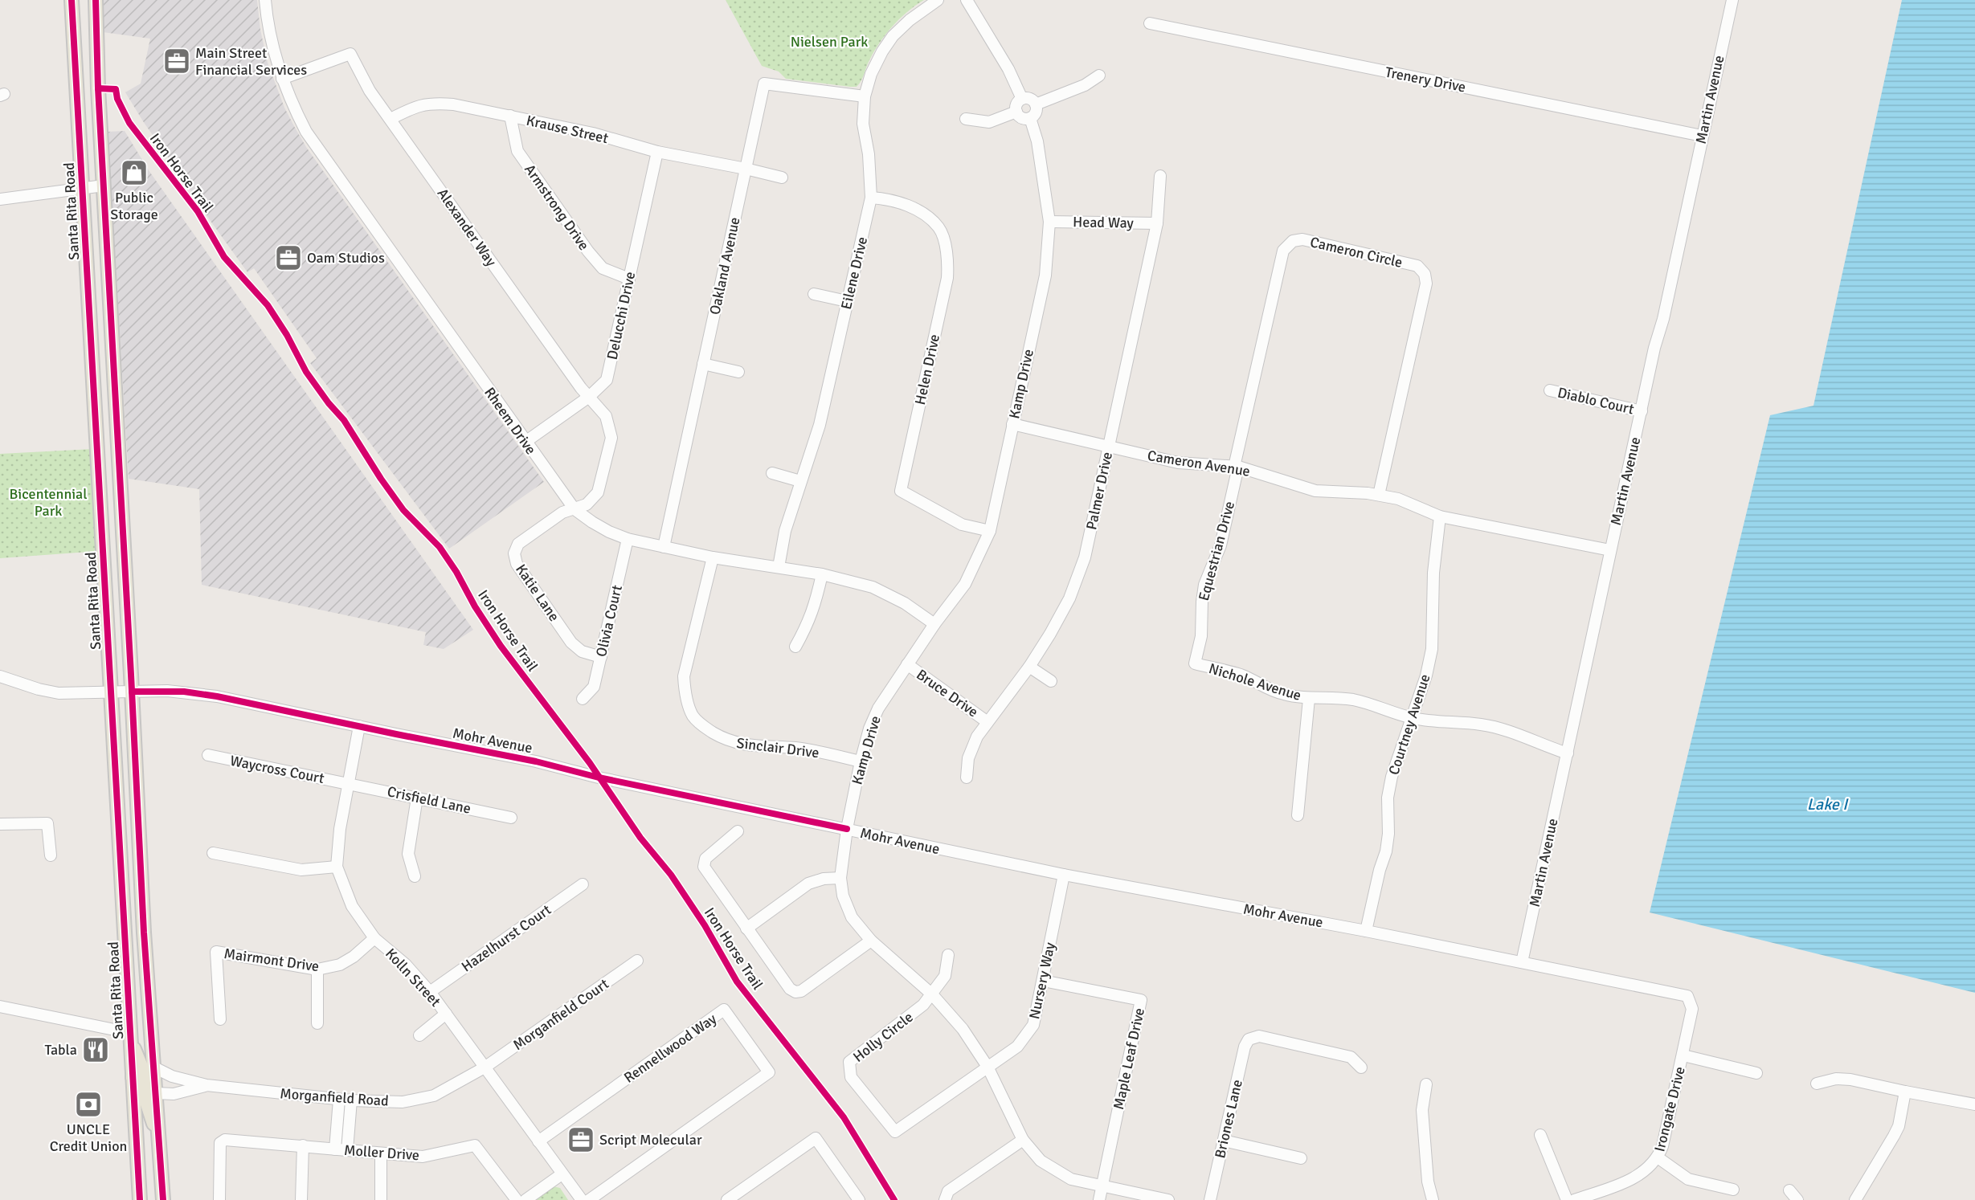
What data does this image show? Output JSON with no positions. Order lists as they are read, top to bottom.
{
  "streets": {
    "main road": ["Santa Rita Road"],
    "street": [
      "Trenery Drive",
      "Martin Avenue",
      "Krause Street",
      "Armstrong Drive",
      "Head Way",
      "Alexander Way",
      "Cameron Circle",
      "Oakland Avenue",
      "Eilene Drive",
      "Delucchi Drive",
      "Helen Drive",
      "Kamp Drive",
      "Diablo Court",
      "Rheem Drive",
      "Cameron Avenue",
      "Palmer Drive",
      "Equestrian Drive",
      "Katie Lane",
      "Olivia Court",
      "Nichole Avenue",
      "Bruce Drive",
      "Courtney Avenue",
      "Mohr Avenue",
      "Sinclair Drive",
      "Waycross Court",
      "Crisfield Lane",
      "Hazelhurst Court",
      "Mairmont Drive",
      "Kolln Street",
      "Nursery Way",
      "Morganfield Court",
      "Holly Circle",
      "Rennellwood Way",
      "Maple Leaf Drive",
      "Morganfield Road",
      "Irongate Drive",
      "Briones Lane",
      "Moller Drive"
    ],
    "cycle path": ["Iron Horse Trail"]
  },
  "crossings": [
    ["Trenery Drive", "Martin Avenue"],
    ["Martin Avenue", "Diablo Court"],
    ["Martin Avenue", "Cameron Avenue"],
    ["Martin Avenue", "Nichole Avenue"],
    ["Martin Avenue", "Mohr Avenue"],
    ["Krause Street", "Armstrong Drive"],
    ["Krause Street", "Alexander Way"],
    ["Krause Street", "Oakland Avenue"],
    ["Krause Street", "Delucchi Drive"],
    ["Armstrong Drive", "Delucchi Drive"],
    ["Santa Rita Road", "Mohr Avenue"],
    ["Head Way", "Kamp Drive"],
    ["Head Way", "Palmer Drive"],
    ["Alexander Way", "Delucchi Drive"],
    ["Alexander Way", "Rheem Drive"],
    ["Alexander Way", "Katie Lane"],
    ["Cameron Circle", "Cameron Avenue"],
    ["Cameron Circle", "Equestrian Drive"],
    ["Oakland Avenue", "Eilene Drive"],
    ["Oakland Avenue", "Rheem Drive"],
    ["Eilene Drive", "Helen Drive"],
    ["Eilene Drive", "Rheem Drive"],
    ["Delucchi Drive", "Rheem Drive"],
    ["Helen Drive", "Kamp Drive"],
    ["Kamp Drive", "Rheem Drive"],
    ["Kamp Drive", "Cameron Avenue"],
    ["Kamp Drive", "Bruce Drive"],
    ["Kamp Drive", "Mohr Avenue"],
    ["Kamp Drive", "Sinclair Drive"],
    ["Kamp Drive", "Nursery Way"],
    ["Kamp Drive", "Holly Circle"],
    ["Kamp Drive", "Maple Leaf Drive"],
    ["Rheem Drive", "Katie Lane"],
    ["Rheem Drive", "Olivia Court"],
    ["Rheem Drive", "Sinclair Drive"],
    ["Cameron Avenue", "Palmer Drive"],
    ["Cameron Avenue", "Equestrian Drive"],
    ["Cameron Avenue", "Courtney Avenue"],
    ["Palmer Drive", "Bruce Drive"],
    ["Equestrian Drive", "Nichole Avenue"],
    ["Katie Lane", "Olivia Court"],
    ["Nichole Avenue", "Courtney Avenue"],
    ["Courtney Avenue", "Mohr Avenue"],
    ["Mohr Avenue", "Kolln Street"],
    ["Mohr Avenue", "Nursery Way"],
    ["Mohr Avenue", "Irongate Drive"],
    ["Waycross Court", "Crisfield Lane"],
    ["Waycross Court", "Kolln Street"],
    ["Crisfield Lane", "Kolln Street"],
    ["Hazelhurst Court", "Kolln Street"],
    ["Mairmont Drive", "Kolln Street"],
    ["Kolln Street", "Morganfield Court"],
    ["Kolln Street", "Rennellwood Way"],
    ["Kolln Street", "Morganfield Road"],
    ["Nursery Way", "Holly Circle"],
    ["Nursery Way", "Maple Leaf Drive"],
    ["Morganfield Court", "Morganfield Road"]
  ],
  "water": ["Lake I"],
  "parks": ["Nielsen Park", "Bicentennial Park"],
  "places": {
    "office": ["Main Street Financial Services", "Oam Studios", "Script Molecular"],
    "shop": ["Public Storage"],
    "restaurant": ["Tabla"],
    "bank": ["UNCLE Credit Union"]
  }
}
